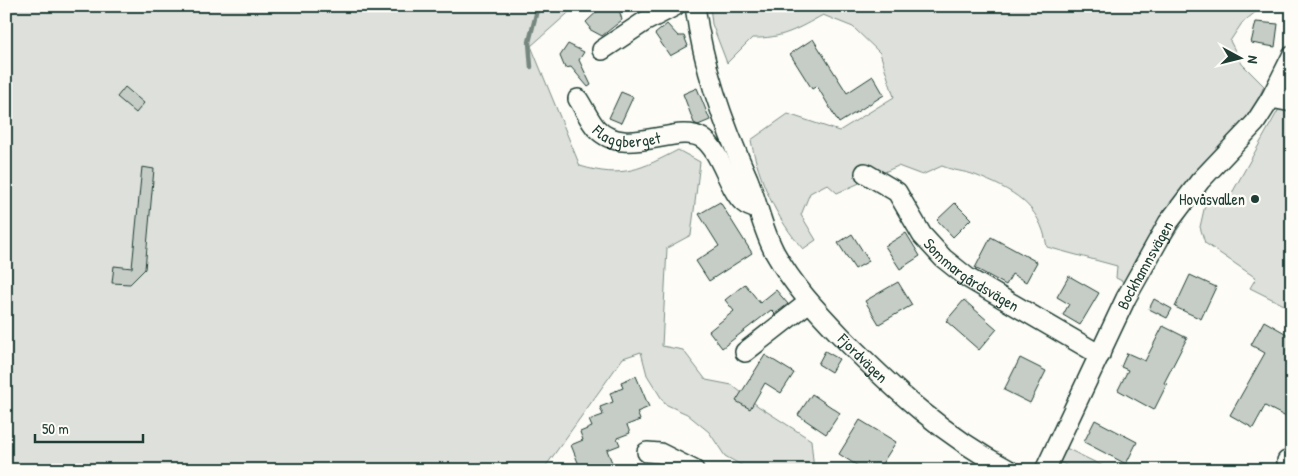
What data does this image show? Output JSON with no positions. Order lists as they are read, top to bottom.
{
  "streets": {
    "street": [
      "Flaggberget",
      "Bockhamnsvägen",
      "Sommargårdsvägen",
      "Fjordvägen"
    ]
  },
  "crossings": [
    ["Flaggberget", "Fjordvägen"],
    ["Bockhamnsvägen", "Sommargårdsvägen"]
  ],
  "places": ["Hovåsvallen"],
  "scale_bar": "50 m",
  "north": "right"
}
